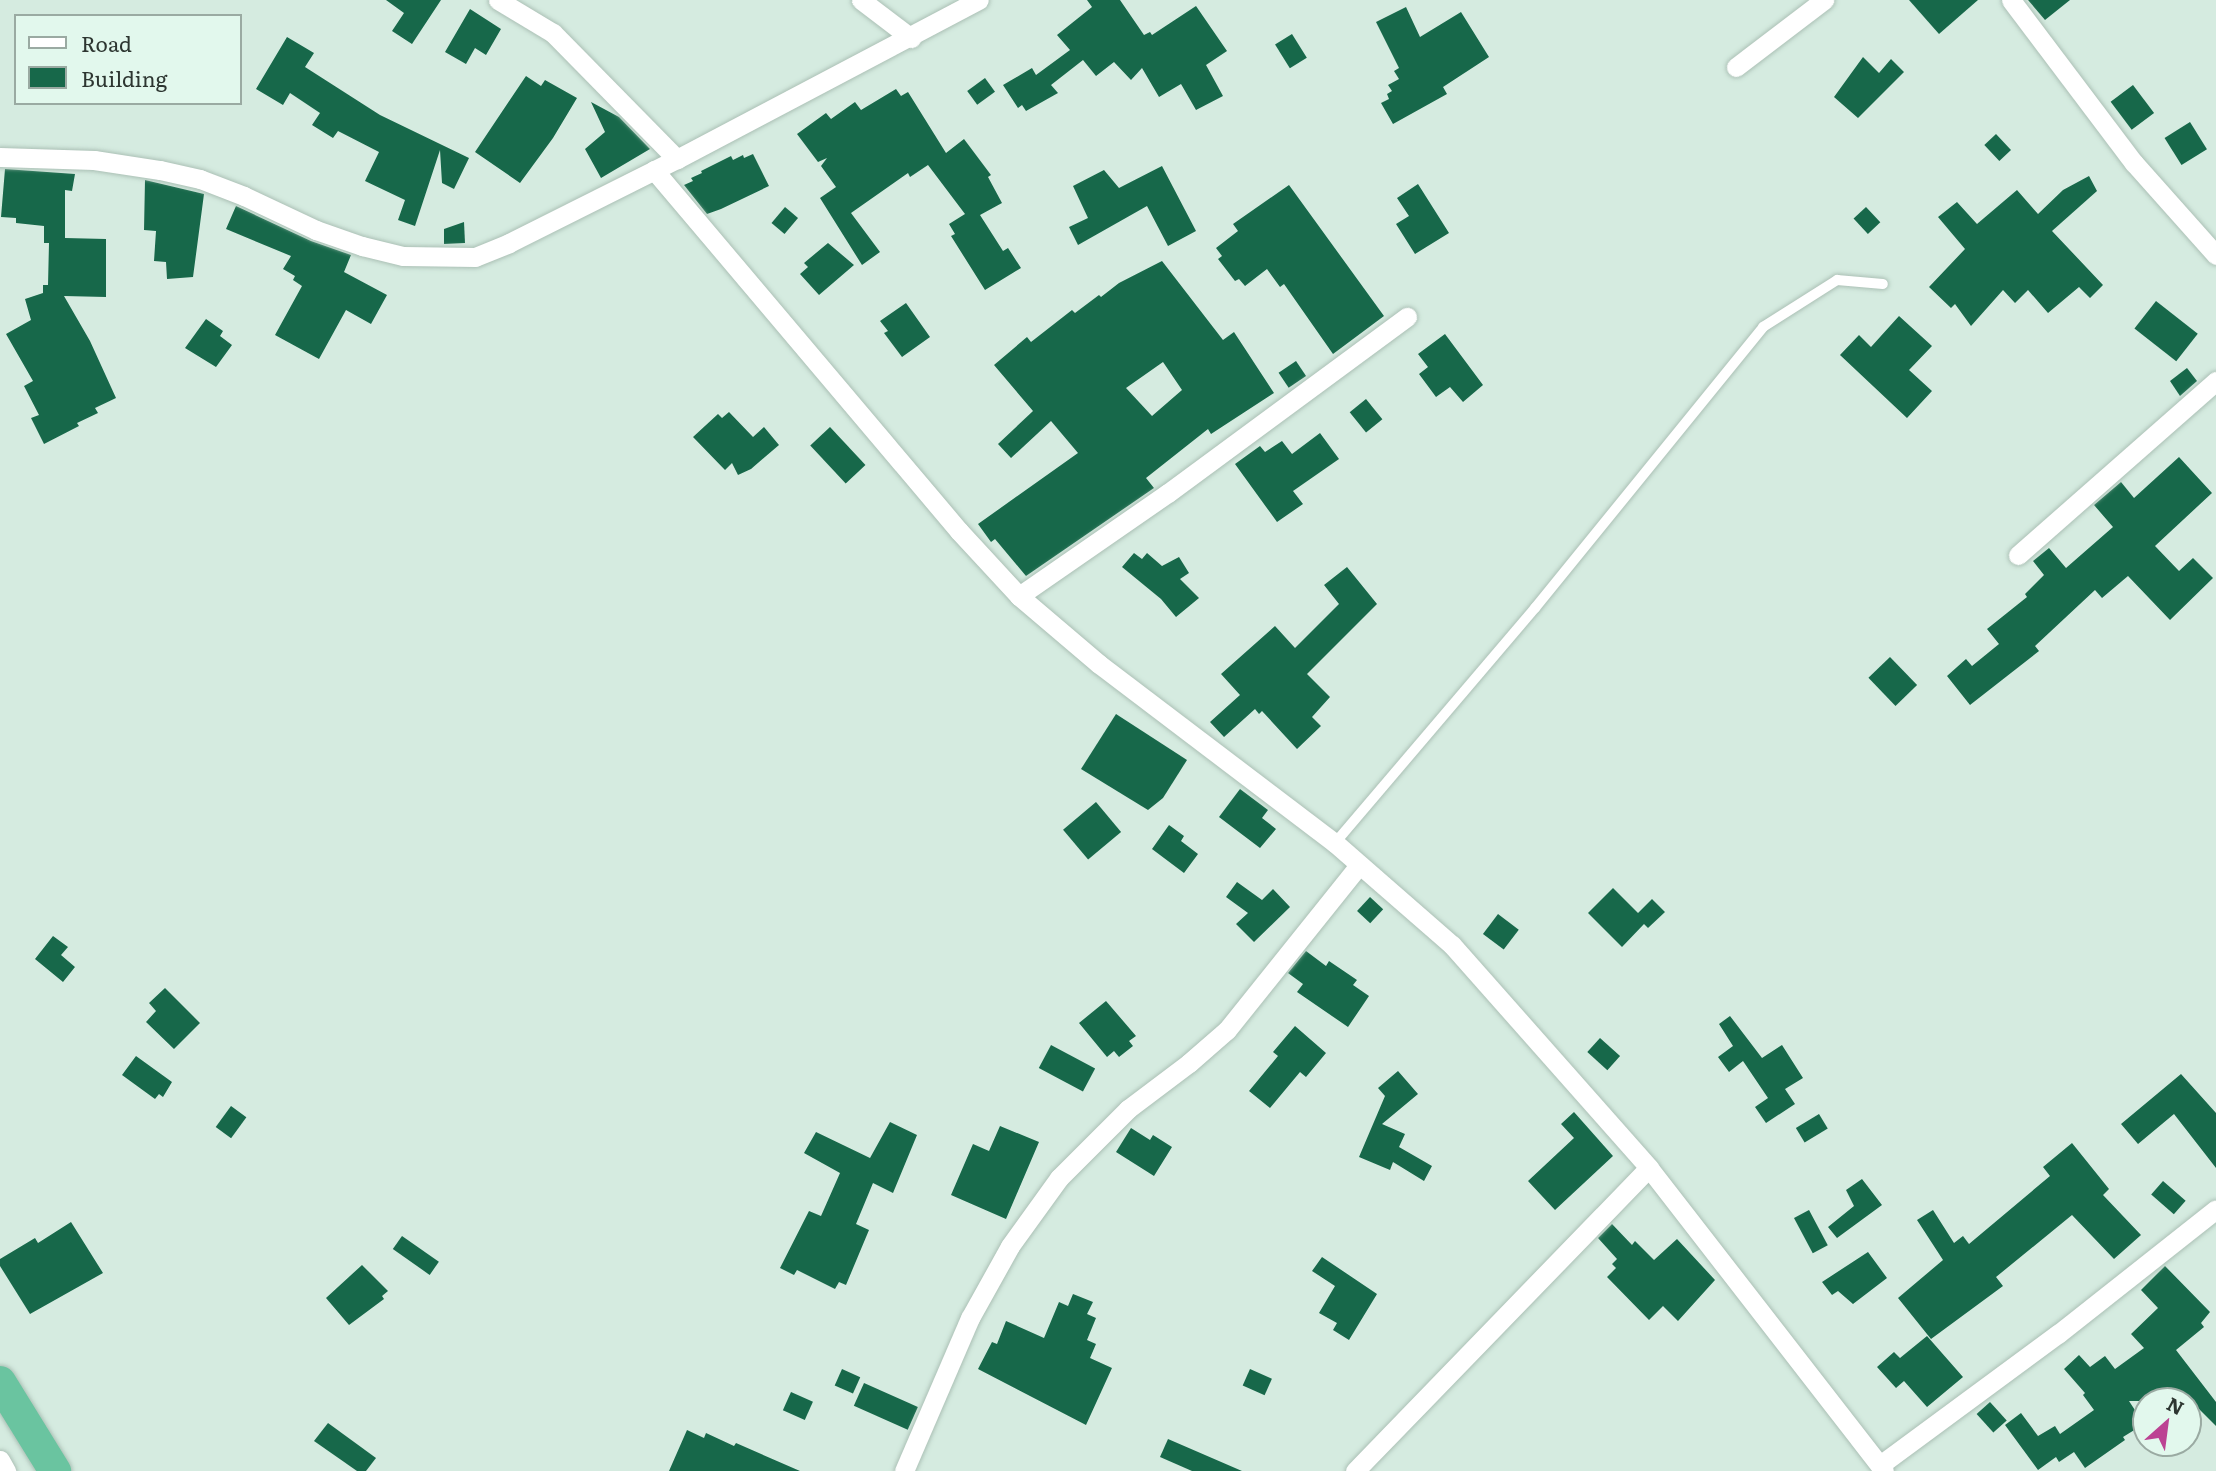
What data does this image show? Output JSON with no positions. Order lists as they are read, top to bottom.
{
  "legend": ["Road", "Building"],
  "north": "top right"
}
